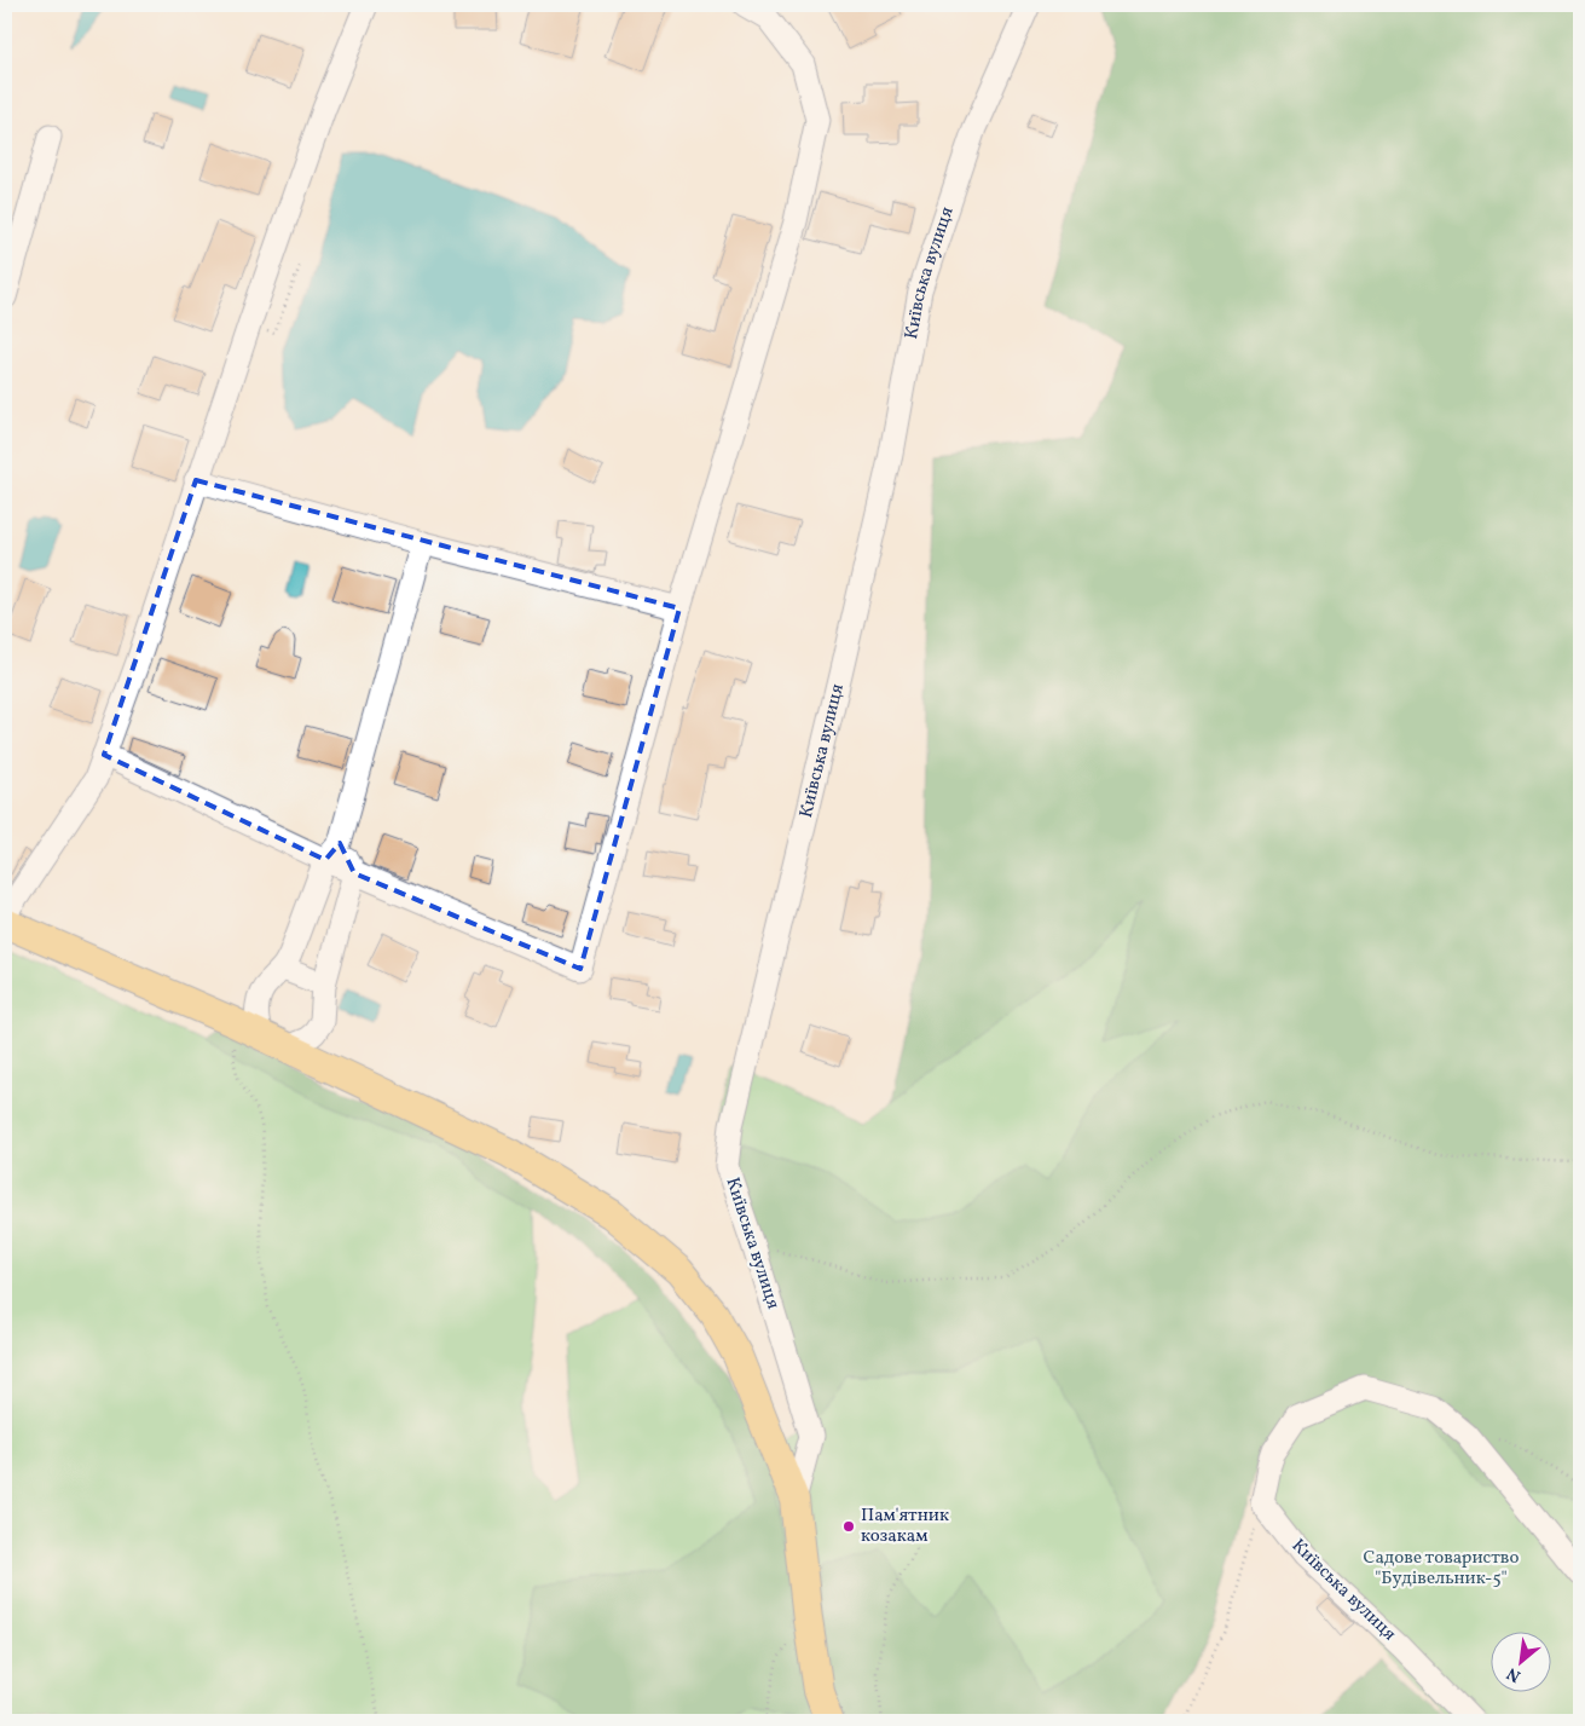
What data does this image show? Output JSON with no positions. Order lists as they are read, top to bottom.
{
  "streets": {
    "street": ["Київська вулиця"]
  },
  "parks": ["Садове товариство \"Будівельник-5\""],
  "places": ["Пам'ятник козакам"],
  "north": "bottom left"
}
